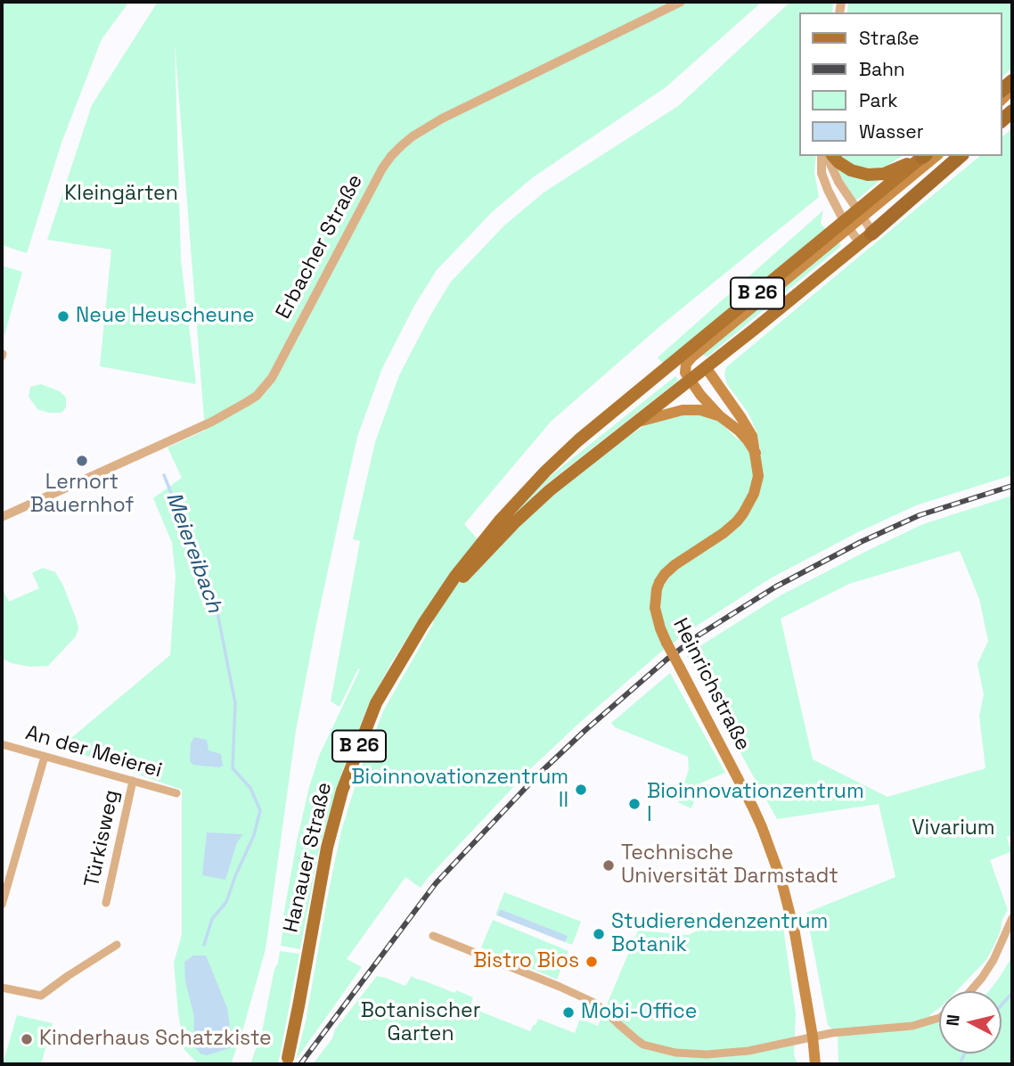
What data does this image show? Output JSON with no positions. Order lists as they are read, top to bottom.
{
  "streets": {
    "highway": ["B 26"],
    "main road": ["Heinrichstraße", "Hanauer Straße"],
    "street": ["Erbacher Straße", "An der Meierei", "Türkisweg"]
  },
  "crossings": [
    ["B 26", "Heinrichstraße"],
    ["B 26", "Hanauer Straße"],
    ["An der Meierei", "Türkisweg"]
  ],
  "water": ["Meiereibach"],
  "parks": ["Kleingärten", "Vivarium", "Botanischer Garten"],
  "places": [
    "Neue Heuscheune",
    "Lernort Bauernhof",
    "Bioinnovationzentrum II",
    "Bioinnovationzentrum I",
    "Technische Universität Darmstadt",
    "Studierendenzentrum Botanik",
    "Bistro Bios",
    "Mobi-Office",
    "Kinderhaus Schatzkiste"
  ],
  "legend": [
    "Straße",
    "Bahn",
    "Park",
    "Wasser"
  ],
  "north": "left"
}
